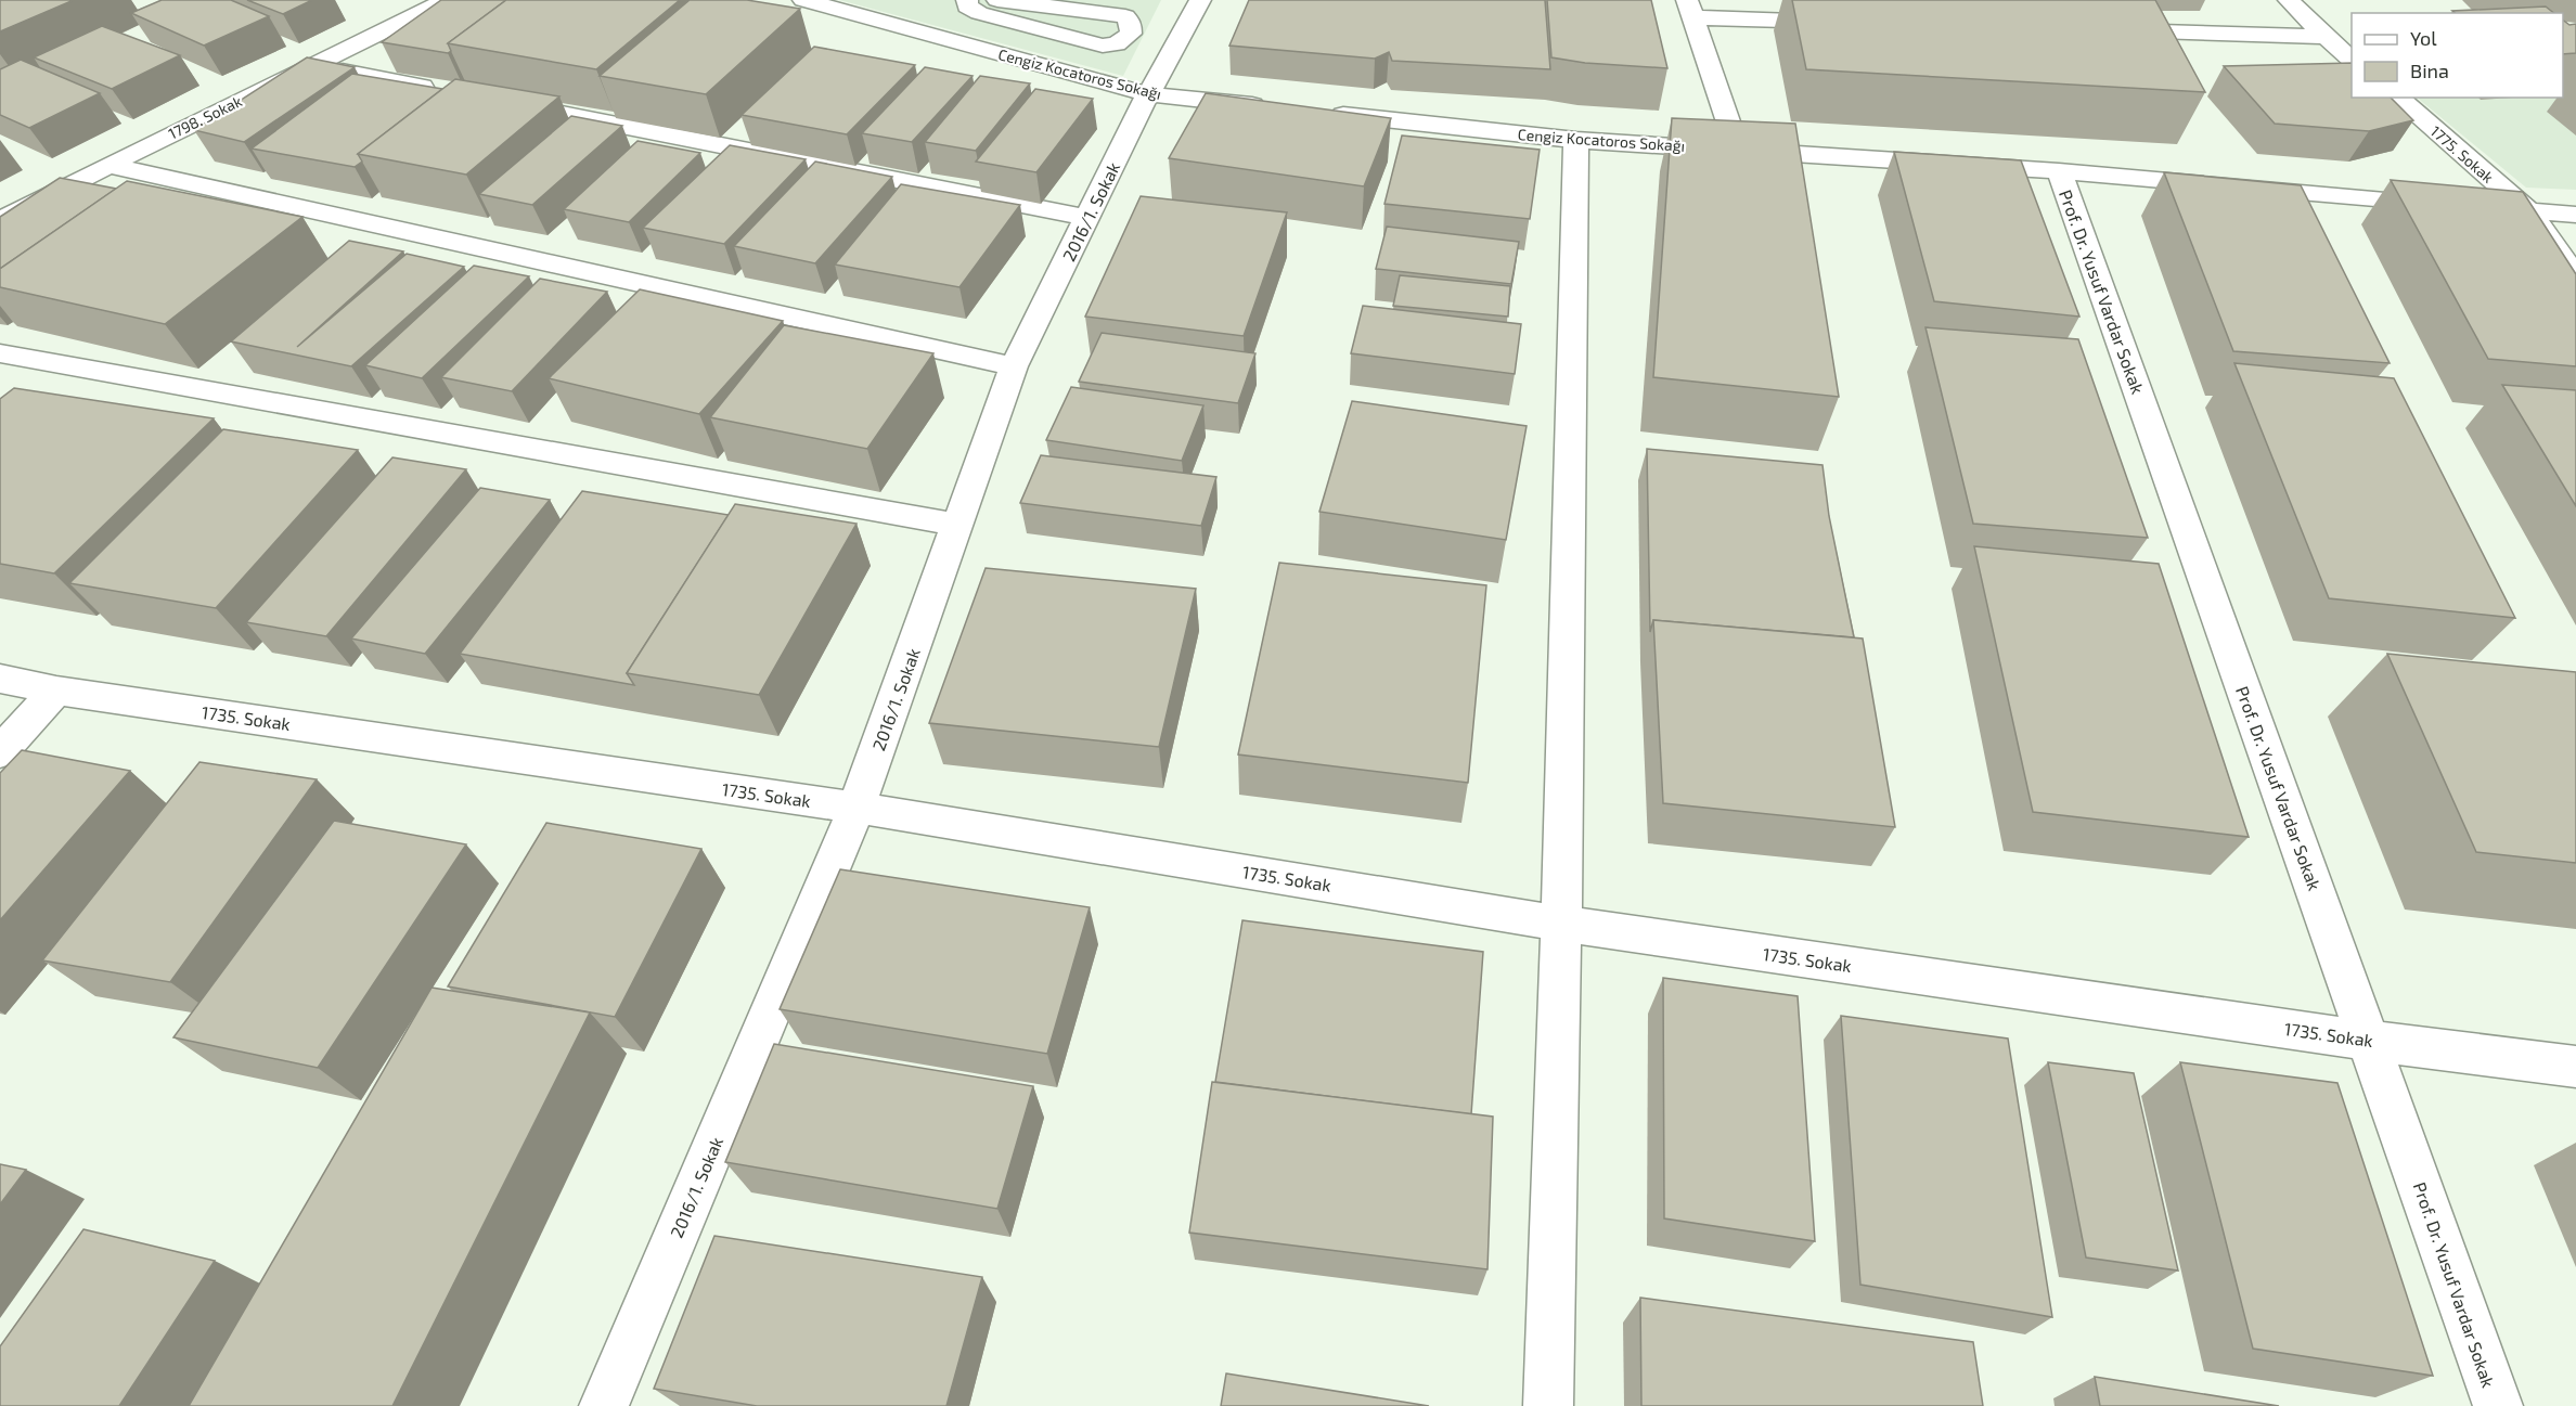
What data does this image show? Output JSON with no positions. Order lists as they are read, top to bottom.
{
  "streets": {
    "street": [
      "Cengiz Kocatoros Sokağı",
      "1798. Sokak",
      "1775. Sokak",
      "2016/1. Sokak",
      "Prof. Dr. Yusuf Vardar Sokak",
      "1735. Sokak"
    ]
  },
  "crossings": [
    ["Cengiz Kocatoros Sokağı", "1775. Sokak"],
    ["Cengiz Kocatoros Sokağı", "2016/1. Sokak"],
    ["Cengiz Kocatoros Sokağı", "Prof. Dr. Yusuf Vardar Sokak"],
    ["2016/1. Sokak", "1735. Sokak"],
    ["Prof. Dr. Yusuf Vardar Sokak", "1735. Sokak"]
  ],
  "legend": ["Yol", "Bina"]
}
